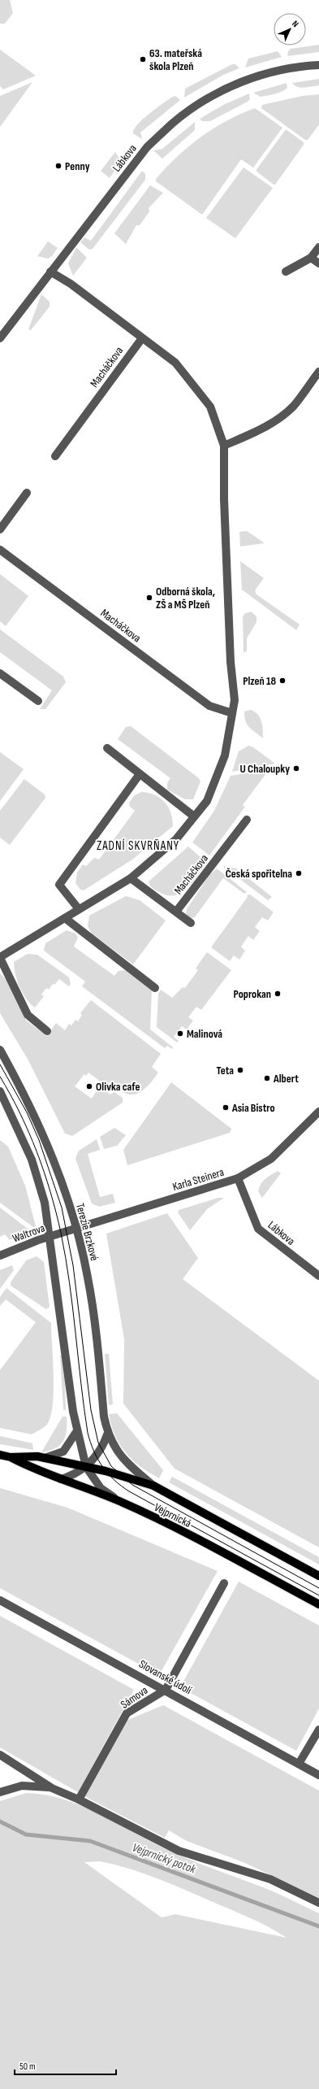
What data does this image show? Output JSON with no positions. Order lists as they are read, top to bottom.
{
  "streets": {
    "main road": ["Vejprnická"],
    "street": [
      "Lábkova",
      "Macháčkova",
      "Karla Steinera",
      "Terezie Brzkové",
      "Waltrova",
      "Slovanské údolí",
      "Sámova"
    ]
  },
  "crossings": [
    ["Lábkova", "Karla Steinera"],
    ["Karla Steinera", "Terezie Brzkové"],
    ["Karla Steinera", "Waltrova"],
    ["Terezie Brzkové", "Vejprnická"],
    ["Slovanské údolí", "Sámova"]
  ],
  "districts": ["ZADNÍ SKVRŇANY"],
  "water": ["Vejprnický potok"],
  "places": [
    "63. mateřská škola Plzeň",
    "Penny",
    "Odborná škola, ZŠ a MŠ Plzeň",
    "Plzeň 18",
    "U Chaloupky",
    "Česká spořitelna",
    "Poprokan",
    "Malinová",
    "Teta",
    "Albert",
    "Olivka cafe",
    "Asia Bistro"
  ],
  "scale_bar": "50 m",
  "north": "top right"
}
